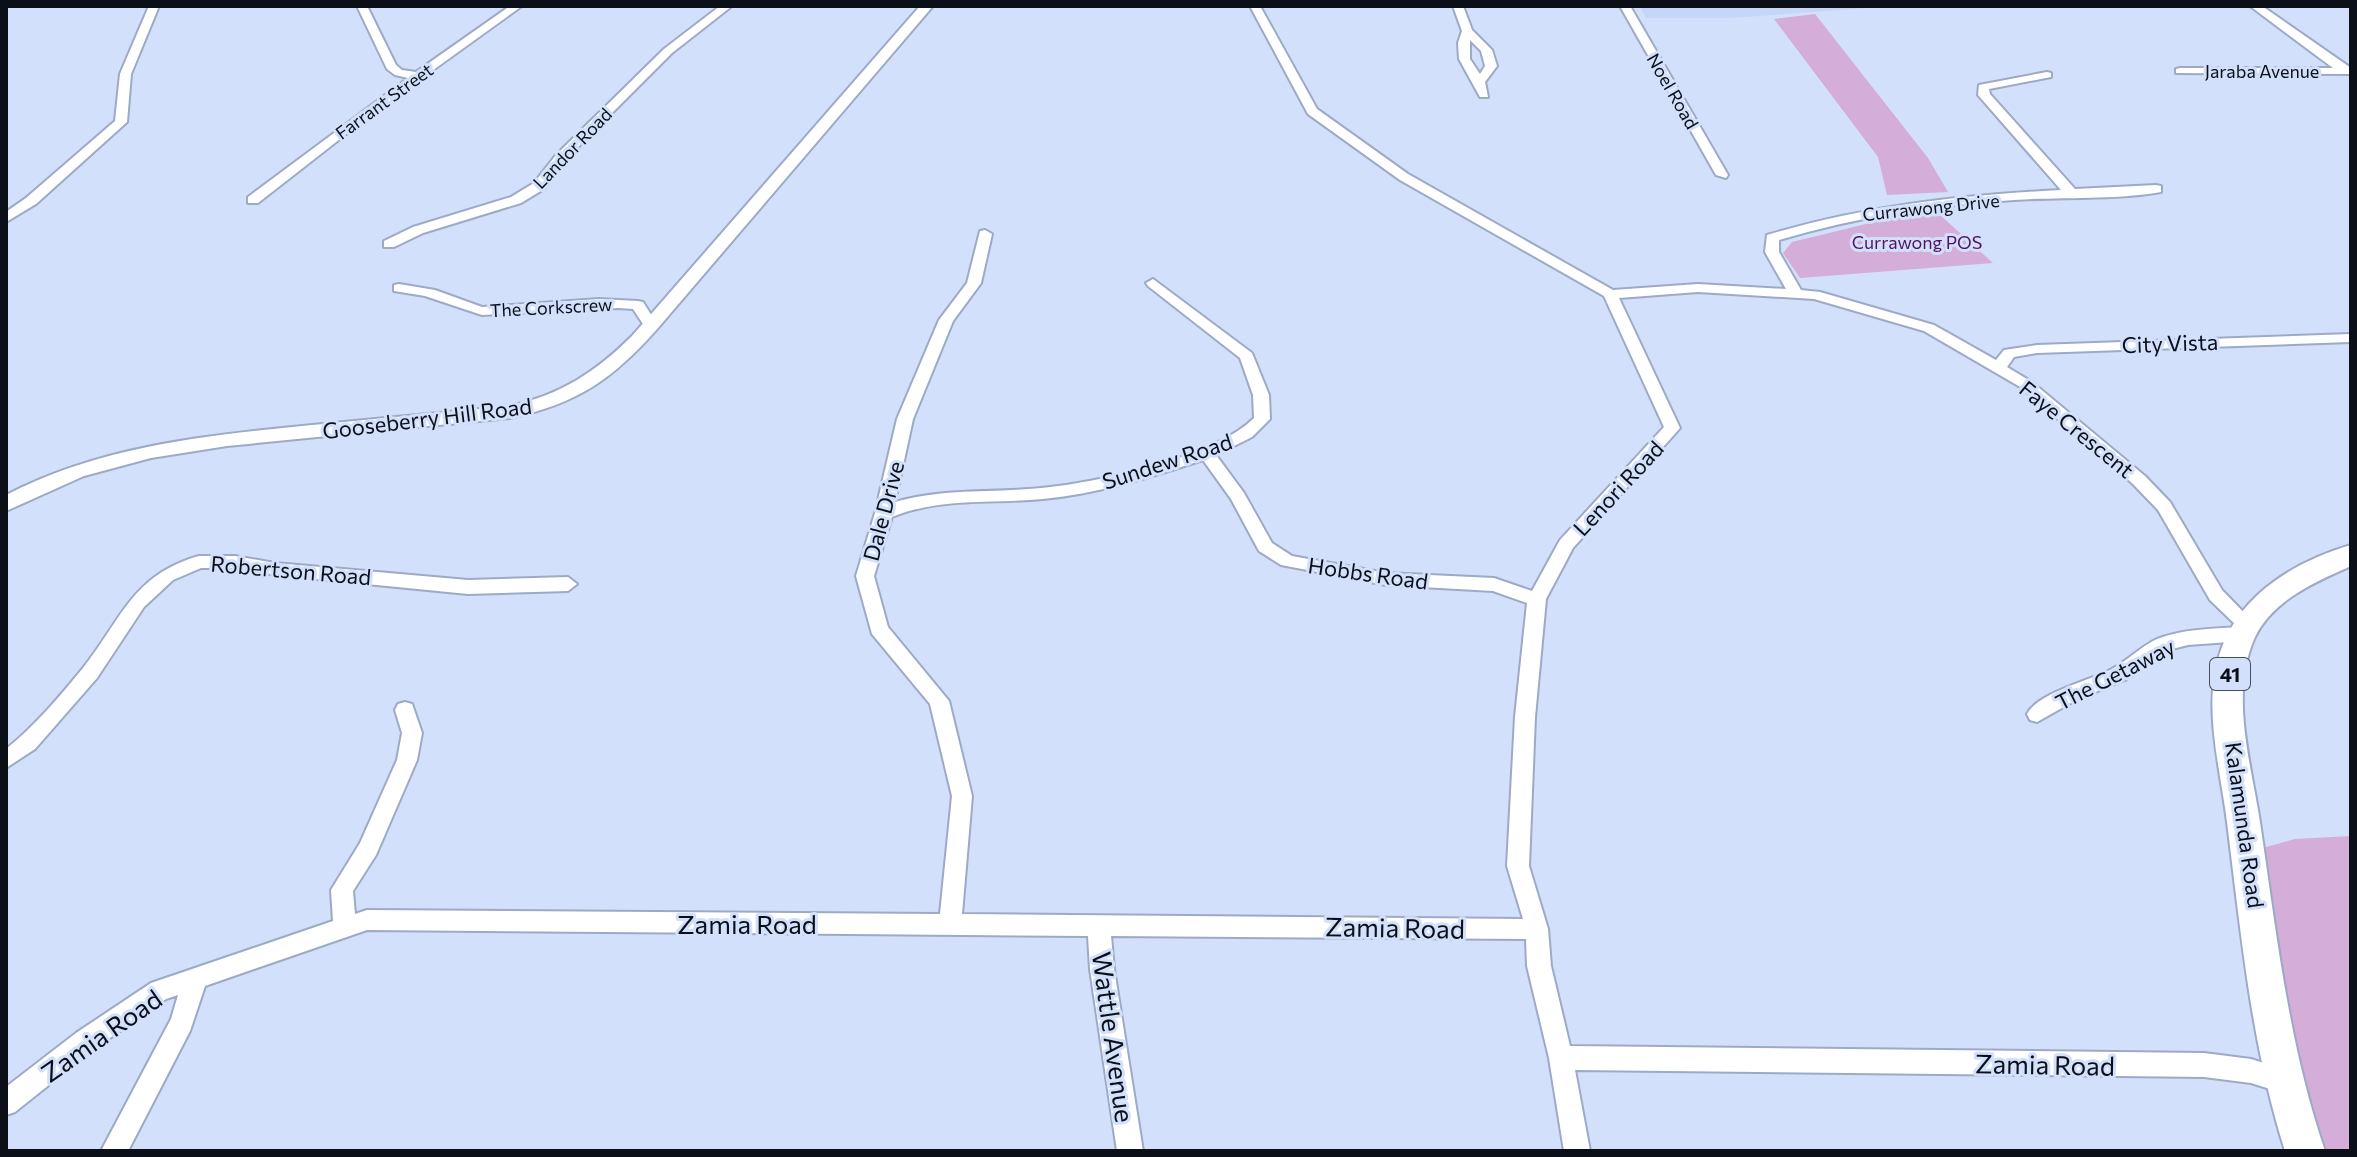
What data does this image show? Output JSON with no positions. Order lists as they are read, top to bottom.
{
  "streets": {
    "main road": ["41", "Kalamunda Road"],
    "street": [
      "Jaraba Avenue",
      "Noel Road",
      "Farrant Street",
      "Landor Road",
      "Currawong Drive",
      "The Corkscrew",
      "City Vista",
      "Gooseberry Hill Road",
      "Faye Crescent",
      "Sundew Road",
      "Lenori Road",
      "Dale Drive",
      "Robertson Road",
      "Hobbs Road",
      "The Getaway",
      "Zamia Road",
      "Wattle Avenue"
    ]
  },
  "crossings": [
    ["Currawong Drive", "Faye Crescent"],
    ["The Corkscrew", "Gooseberry Hill Road"],
    ["City Vista", "Faye Crescent"],
    ["Faye Crescent", "Lenori Road"],
    ["Faye Crescent", "The Getaway"],
    ["Faye Crescent", "Kalamunda Road"],
    ["Sundew Road", "Dale Drive"],
    ["Sundew Road", "Hobbs Road"],
    ["Lenori Road", "Hobbs Road"],
    ["Lenori Road", "Zamia Road"],
    ["Dale Drive", "Zamia Road"],
    ["The Getaway", "Kalamunda Road"],
    ["Kalamunda Road", "Zamia Road"],
    ["Zamia Road", "Wattle Avenue"]
  ],
  "parks": ["Currawong POS"]
}
